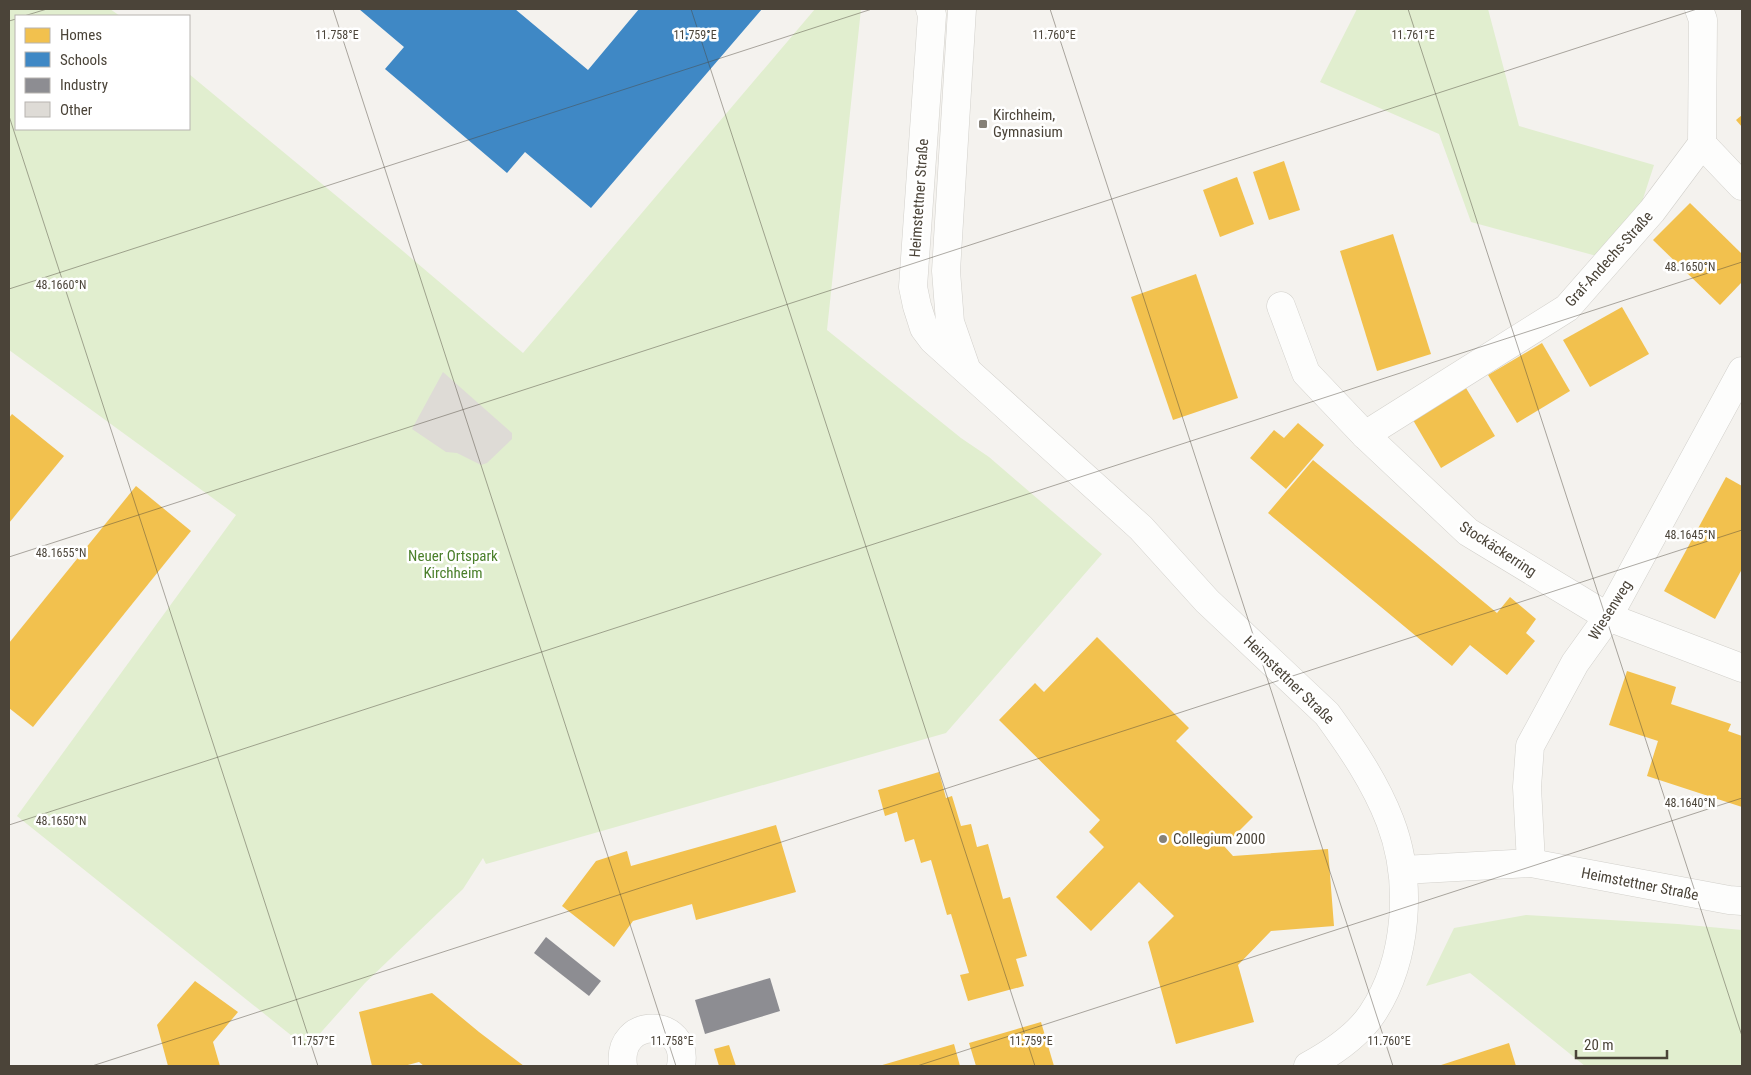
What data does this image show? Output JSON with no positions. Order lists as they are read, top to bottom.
{
  "streets": {
    "street": [
      "Heimstettner Straße",
      "Graf-Andechs-Straße",
      "Stockäckerring",
      "Wiesenweg"
    ]
  },
  "crossings": [
    ["Heimstettner Straße", "Wiesenweg"],
    ["Graf-Andechs-Straße", "Stockäckerring"],
    ["Stockäckerring", "Wiesenweg"]
  ],
  "parks": ["Neuer Ortspark Kirchheim"],
  "places": {
    "transit": ["Kirchheim, Gymnasium"],
    "other": ["Collegium 2000"]
  },
  "legend": [
    "Homes",
    "Schools",
    "Industry",
    "Other"
  ],
  "scale_bar": "20 m",
  "coordinates": [
    "11.758°E",
    "11.759°E",
    "11.760°E",
    "11.761°E",
    "48.1650°N",
    "48.1660°N",
    "48.1645°N",
    "48.1655°N",
    "48.1640°N",
    "11.757°E"
  ]
}
